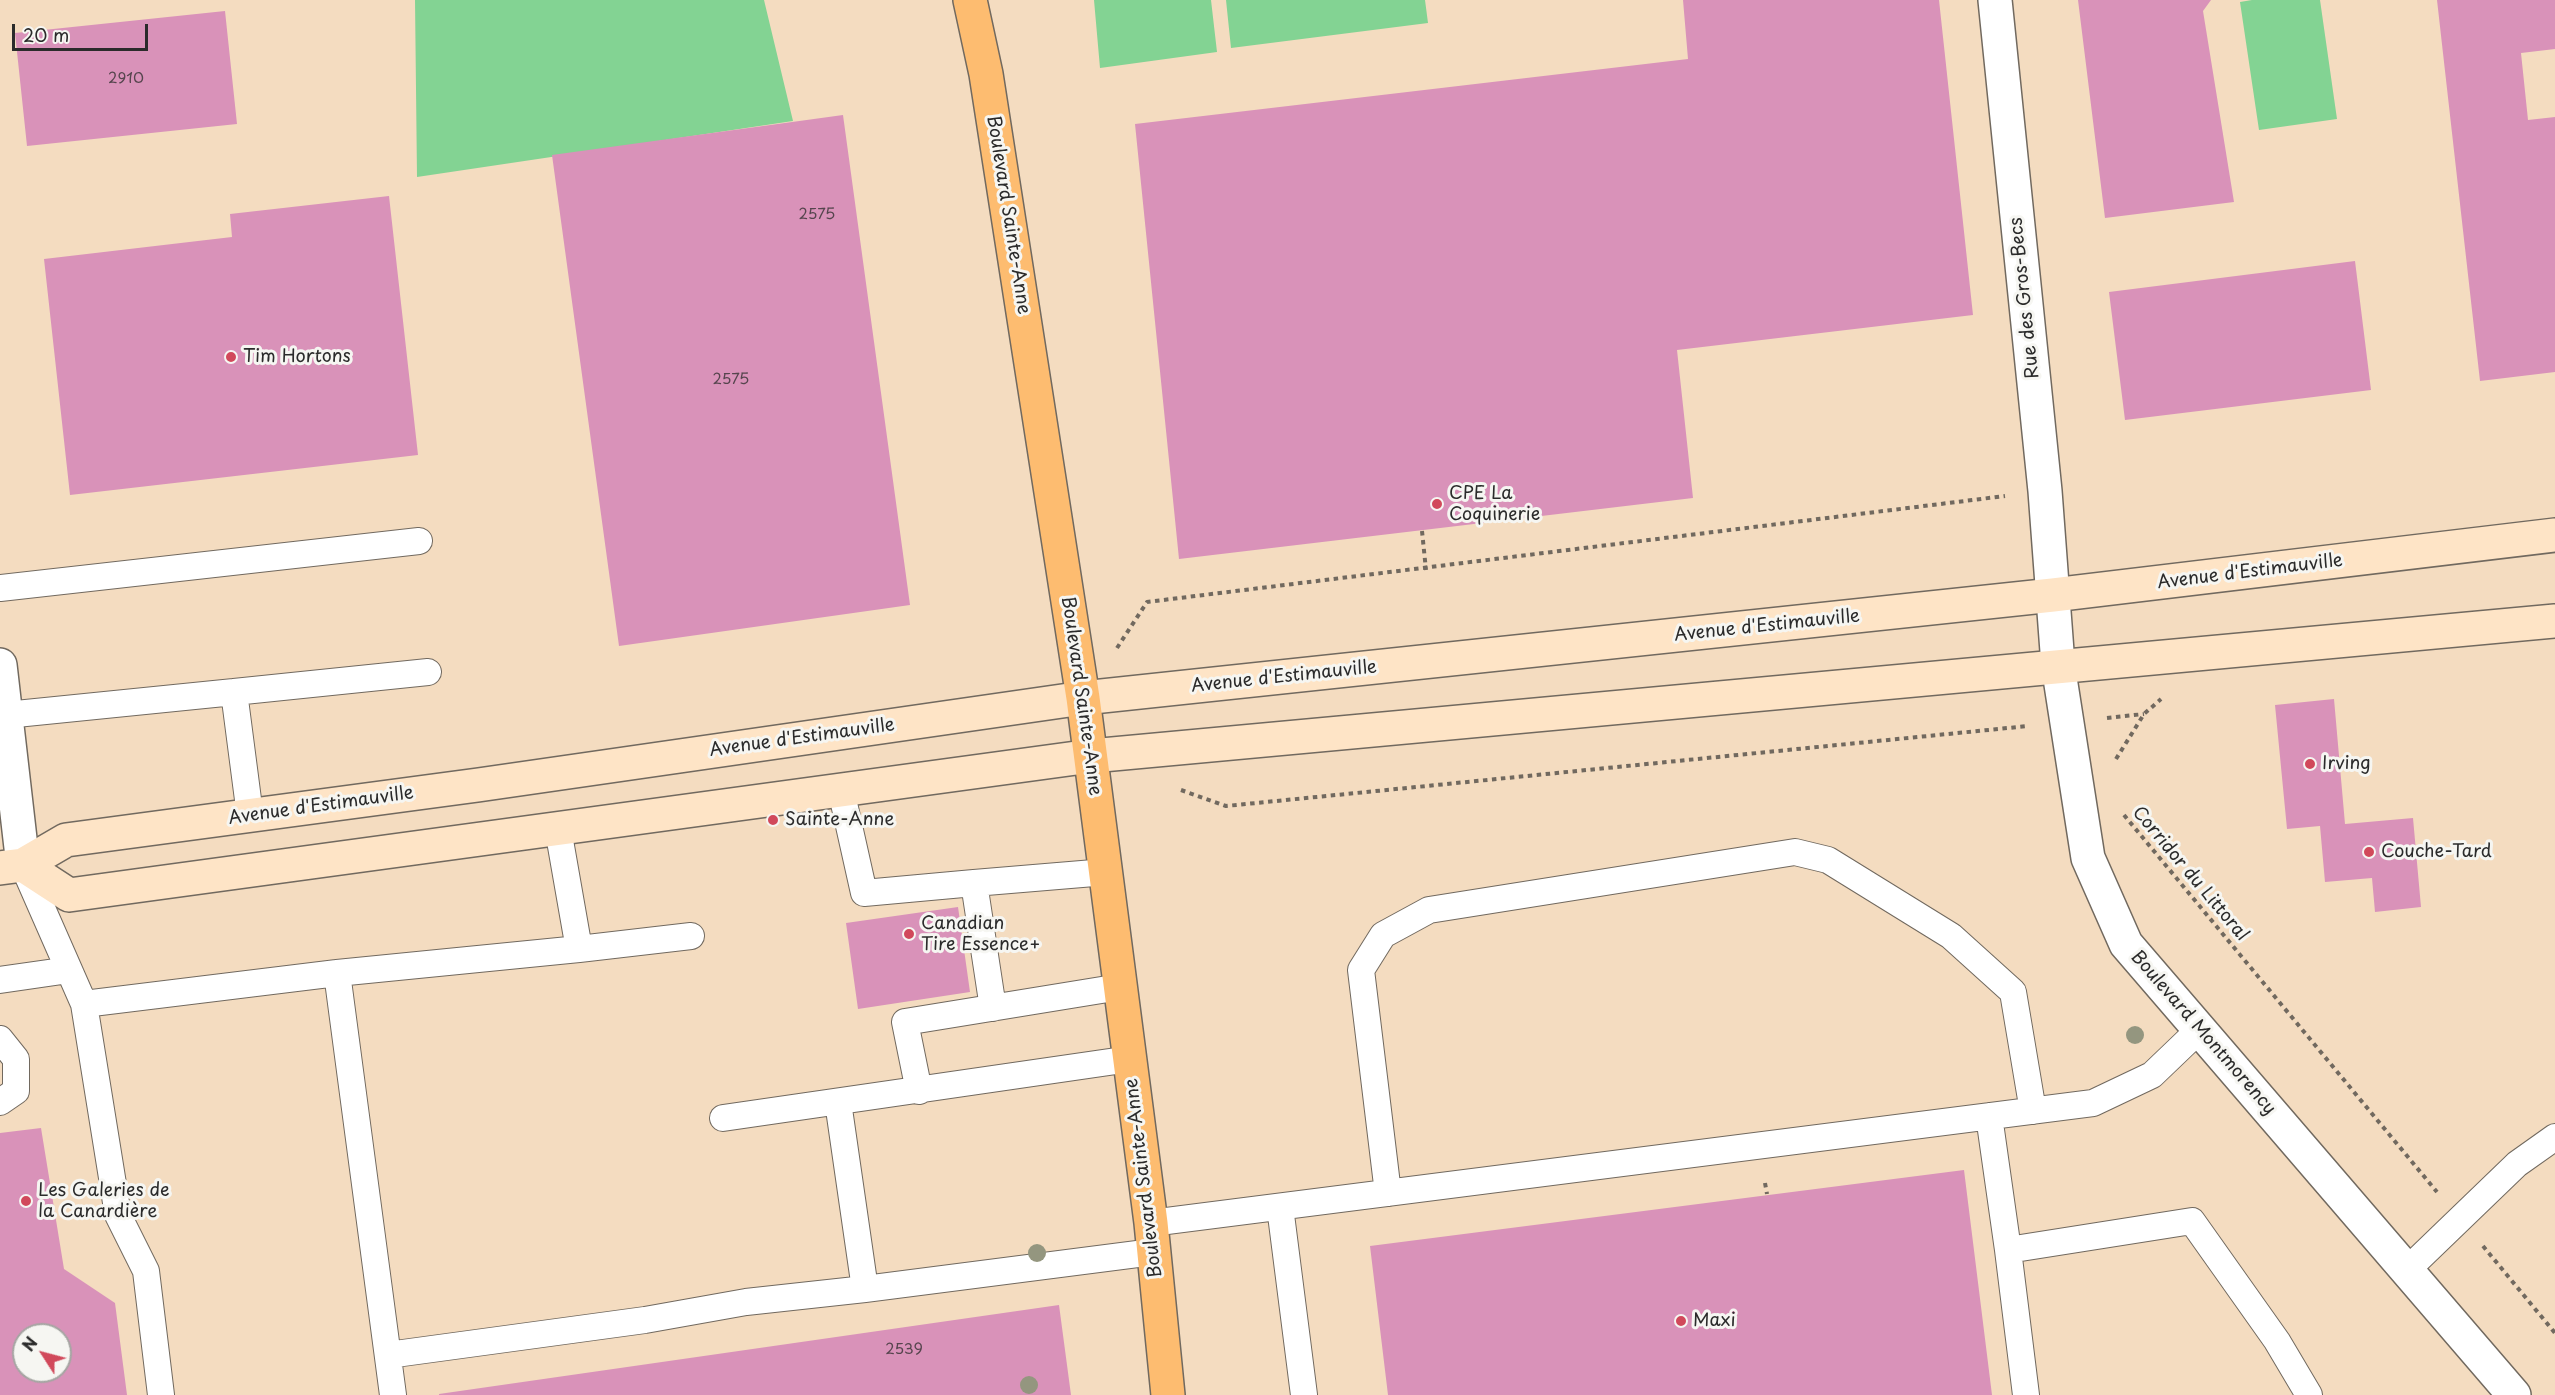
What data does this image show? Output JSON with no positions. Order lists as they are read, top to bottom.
{
  "streets": {
    "main road": ["Boulevard Sainte-Anne", "Avenue d'Estimauville"],
    "street": ["Rue des Gros-Becs", "Boulevard Montmorency"],
    "path": ["Corridor du Littoral"]
  },
  "crossings": [
    ["Boulevard Sainte-Anne", "Avenue d'Estimauville"],
    ["Rue des Gros-Becs", "Avenue d'Estimauville"],
    ["Rue des Gros-Becs", "Boulevard Montmorency"],
    ["Avenue d'Estimauville", "Boulevard Montmorency"]
  ],
  "places": [
    "Tim Hortons",
    "CPE La Coquinerie",
    "Irving",
    "Sainte-Anne",
    "Couche-Tard",
    "Canadian Tire Essence+",
    "Les Galeries de la Canardière",
    "Maxi"
  ],
  "house_numbers": [
    "2910",
    "2575",
    "2575",
    "2539"
  ],
  "scale_bar": "20 m",
  "north": "top left"
}
